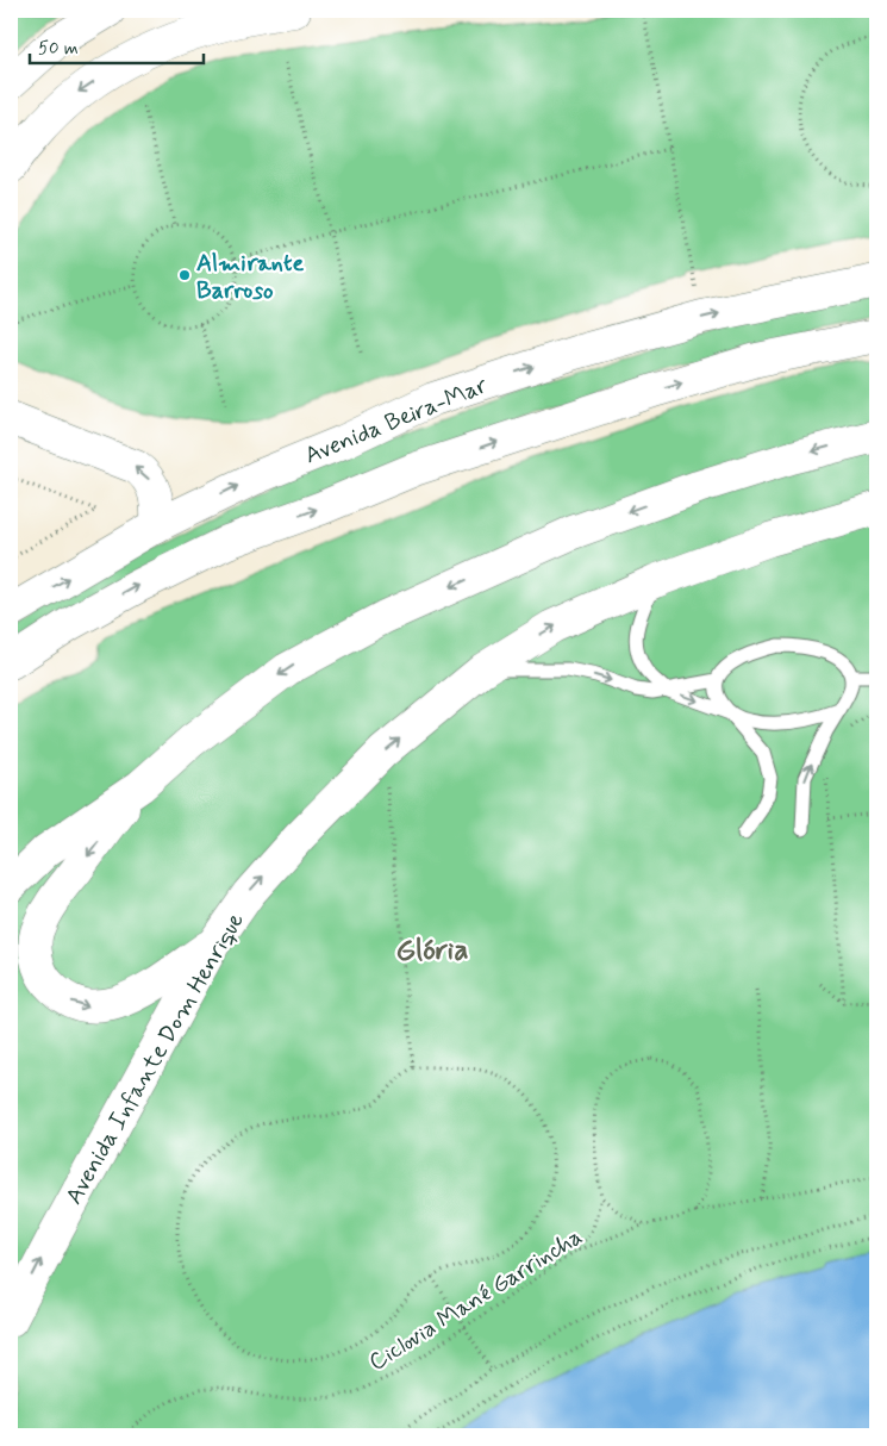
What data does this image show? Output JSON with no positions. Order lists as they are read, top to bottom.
{
  "streets": {
    "main road": ["Avenida Beira-Mar", "Avenida Infante Dom Henrique"],
    "path": ["Ciclovia Mané Garrincha"]
  },
  "districts": ["Glória"],
  "places": ["Almirante Barroso"],
  "scale_bar": "50 m"
}
